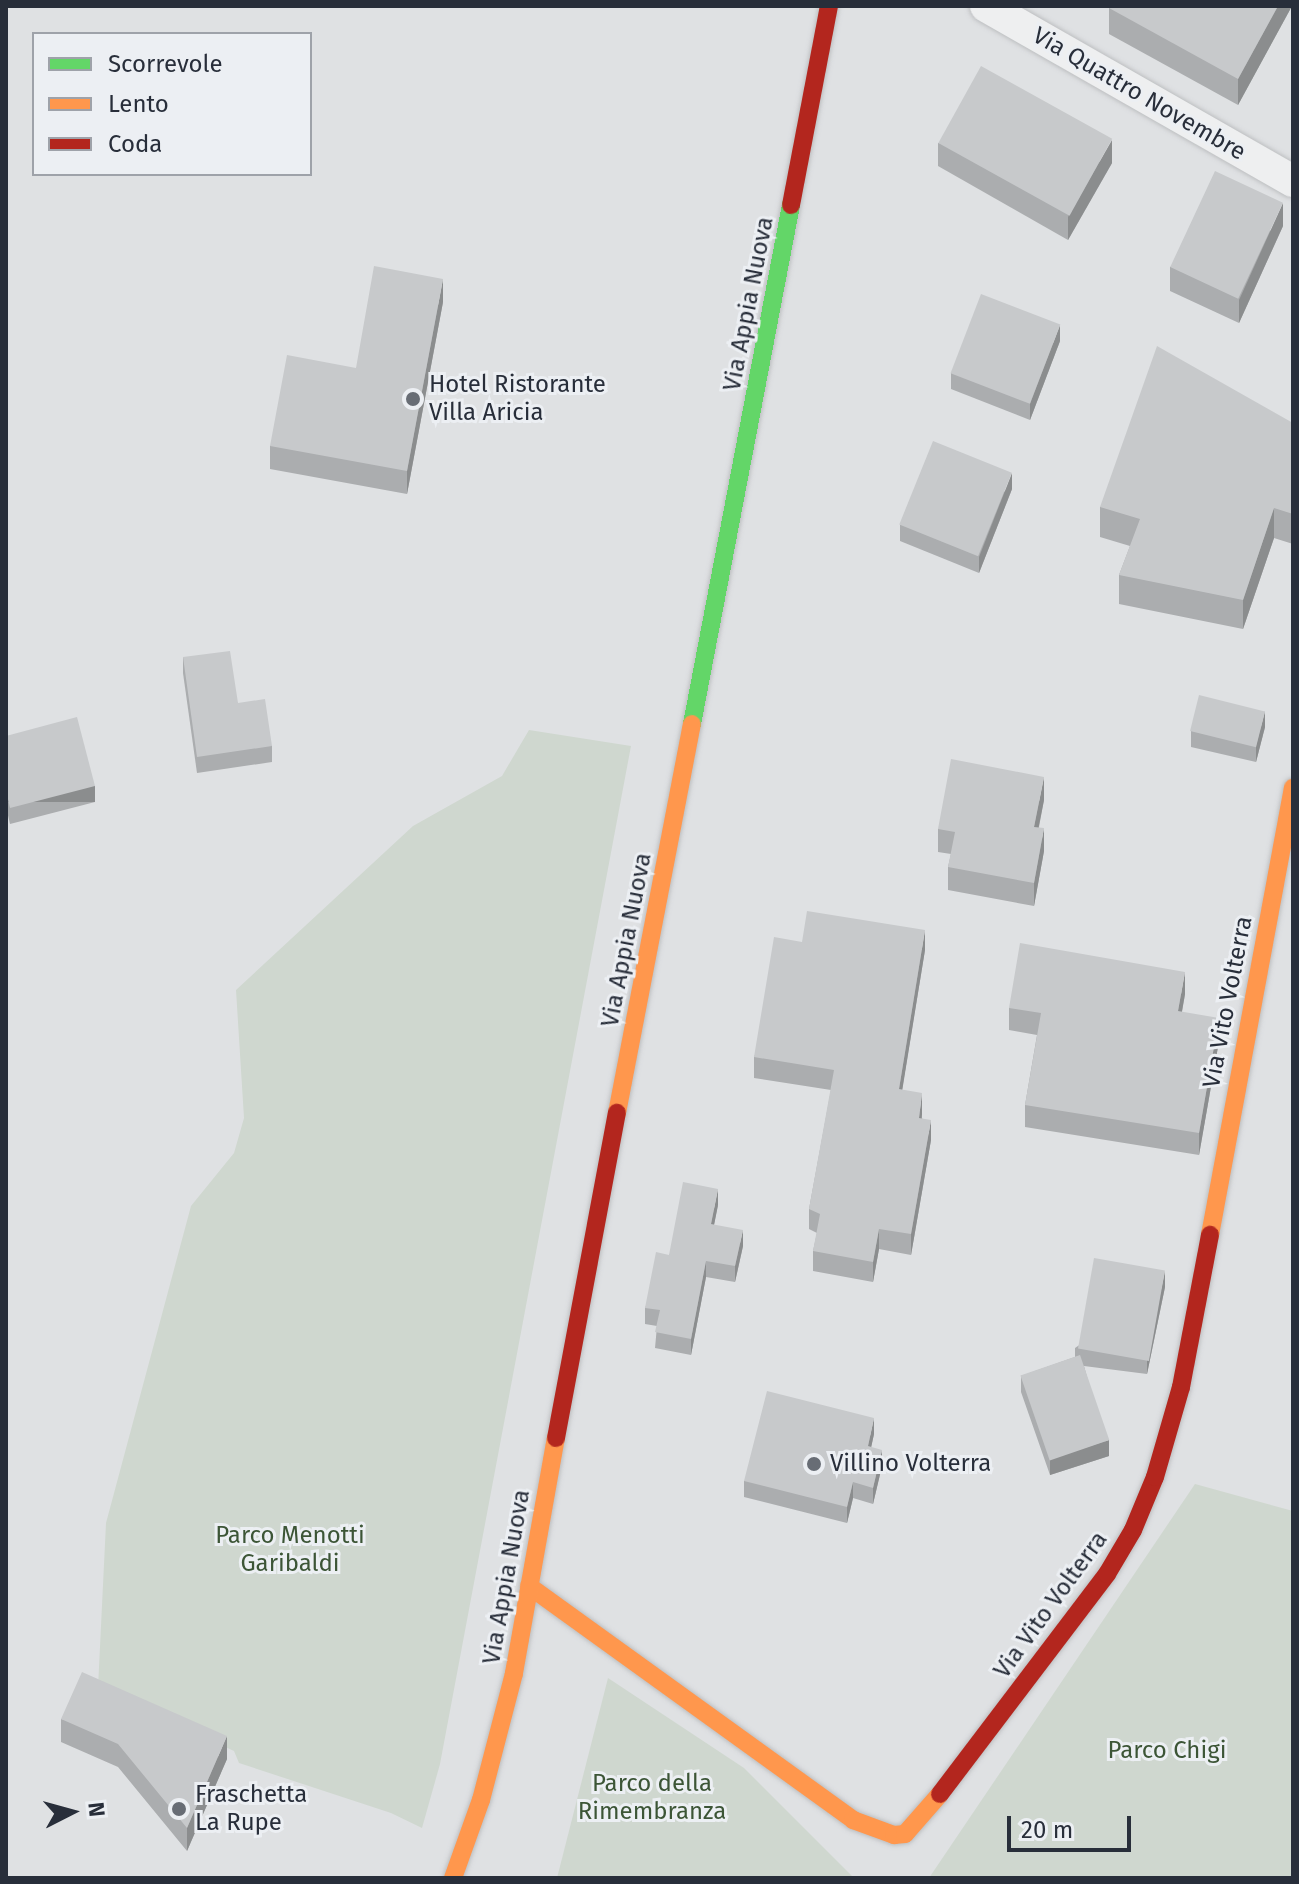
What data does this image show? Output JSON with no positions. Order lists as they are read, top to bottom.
{
  "streets": {
    "main road": ["Via Appia Nuova", "Via Vito Volterra"],
    "street": ["Via Quattro Novembre"]
  },
  "crossings": [
    ["Via Appia Nuova", "Via Vito Volterra"]
  ],
  "parks": ["Parco Menotti Garibaldi", "Parco Chigi", "Parco della Rimembranza"],
  "places": ["Hotel Ristorante Villa Aricia", "Villino Volterra", "Fraschetta La Rupe"],
  "legend": ["Scorrevole", "Lento", "Coda"],
  "scale_bar": "20 m",
  "north": "right"
}
